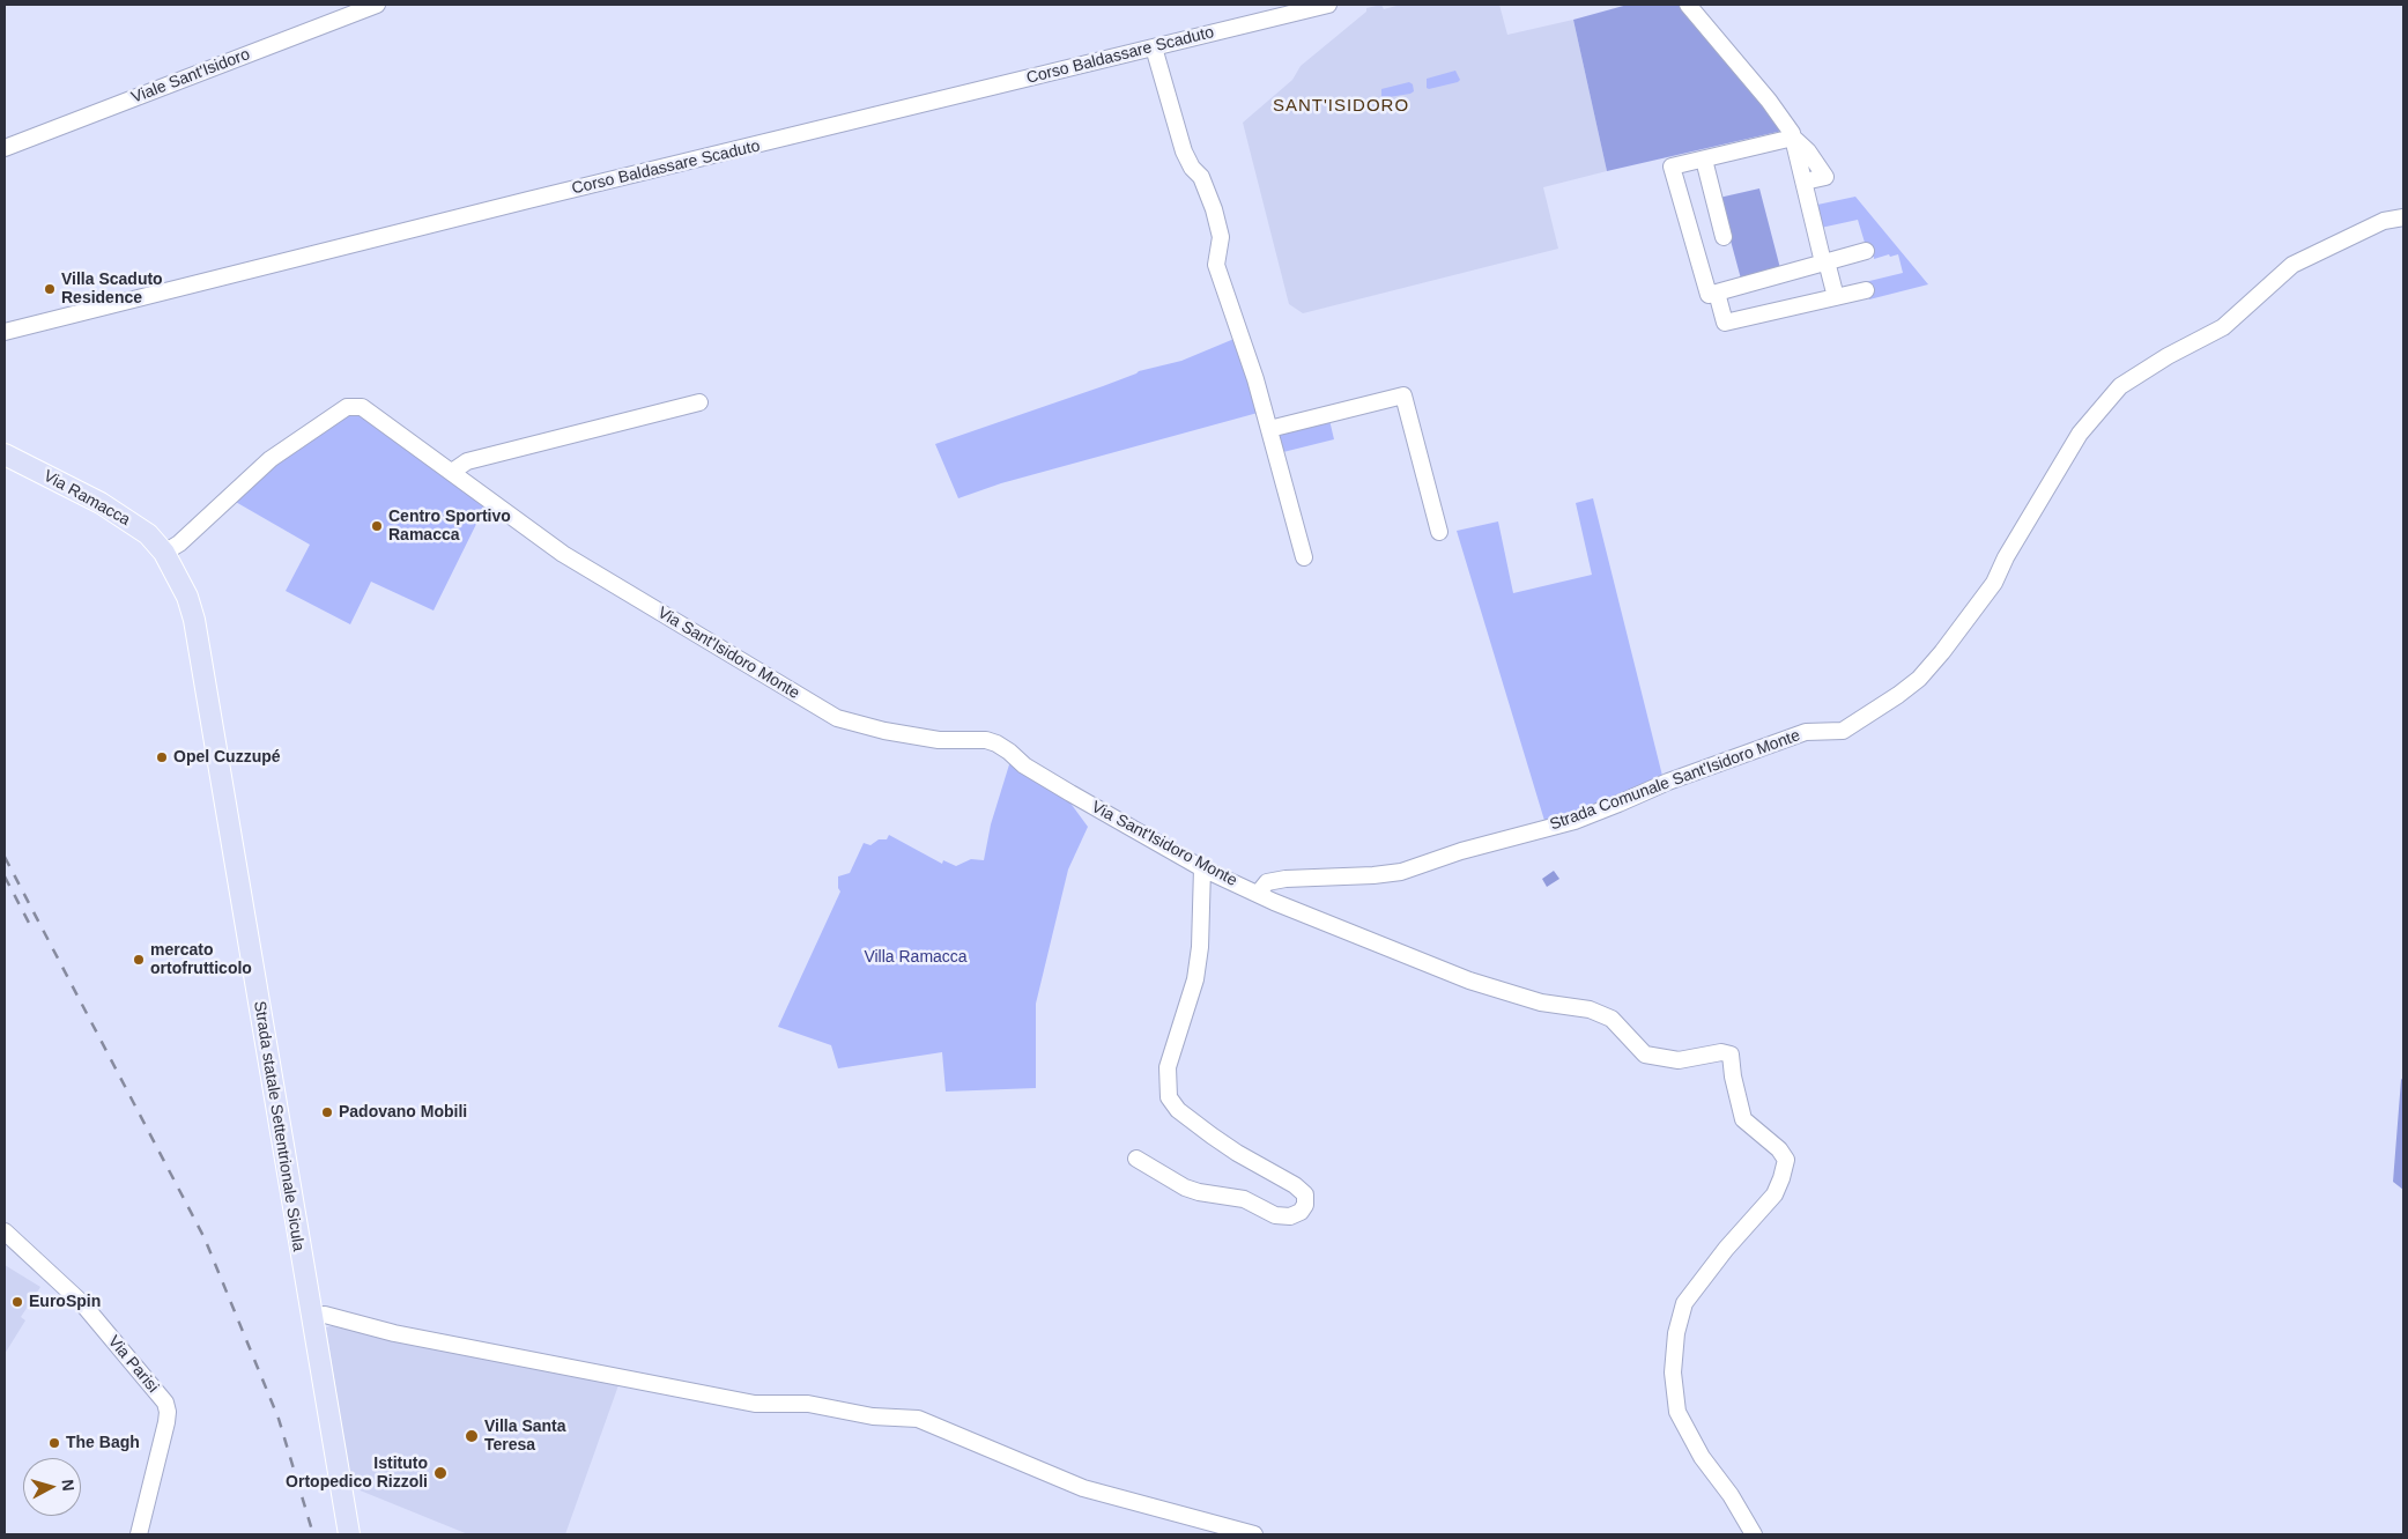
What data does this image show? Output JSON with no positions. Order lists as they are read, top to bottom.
{
  "streets": {
    "main road": ["Via Ramacca", "Strada statale Settentrionale Sicula"],
    "street": [
      "Corso Baldassare Scaduto",
      "Viale Sant'Isidoro",
      "Via Sant'Isidoro Monte",
      "Strada Comunale Sant'Isidoro Monte",
      "Via Parisi"
    ]
  },
  "crossings": [
    ["Via Ramacca", "Via Sant'Isidoro Monte"],
    ["Via Ramacca", "Strada statale Settentrionale Sicula"],
    ["Via Sant'Isidoro Monte", "Strada Comunale Sant'Isidoro Monte"],
    ["Via Sant'Isidoro Monte", "Strada statale Settentrionale Sicula"]
  ],
  "districts": ["SANT'ISIDORO"],
  "parks": ["Villa Ramacca"],
  "places": [
    "Villa Scaduto Residence",
    "Centro Sportivo Ramacca",
    "Opel Cuzzupé",
    "mercato ortofrutticolo",
    "Padovano Mobili",
    "EuroSpin",
    "Villa Santa Teresa",
    "The Bagh",
    "Istituto Ortopedico Rizzoli"
  ],
  "north": "right"
}
